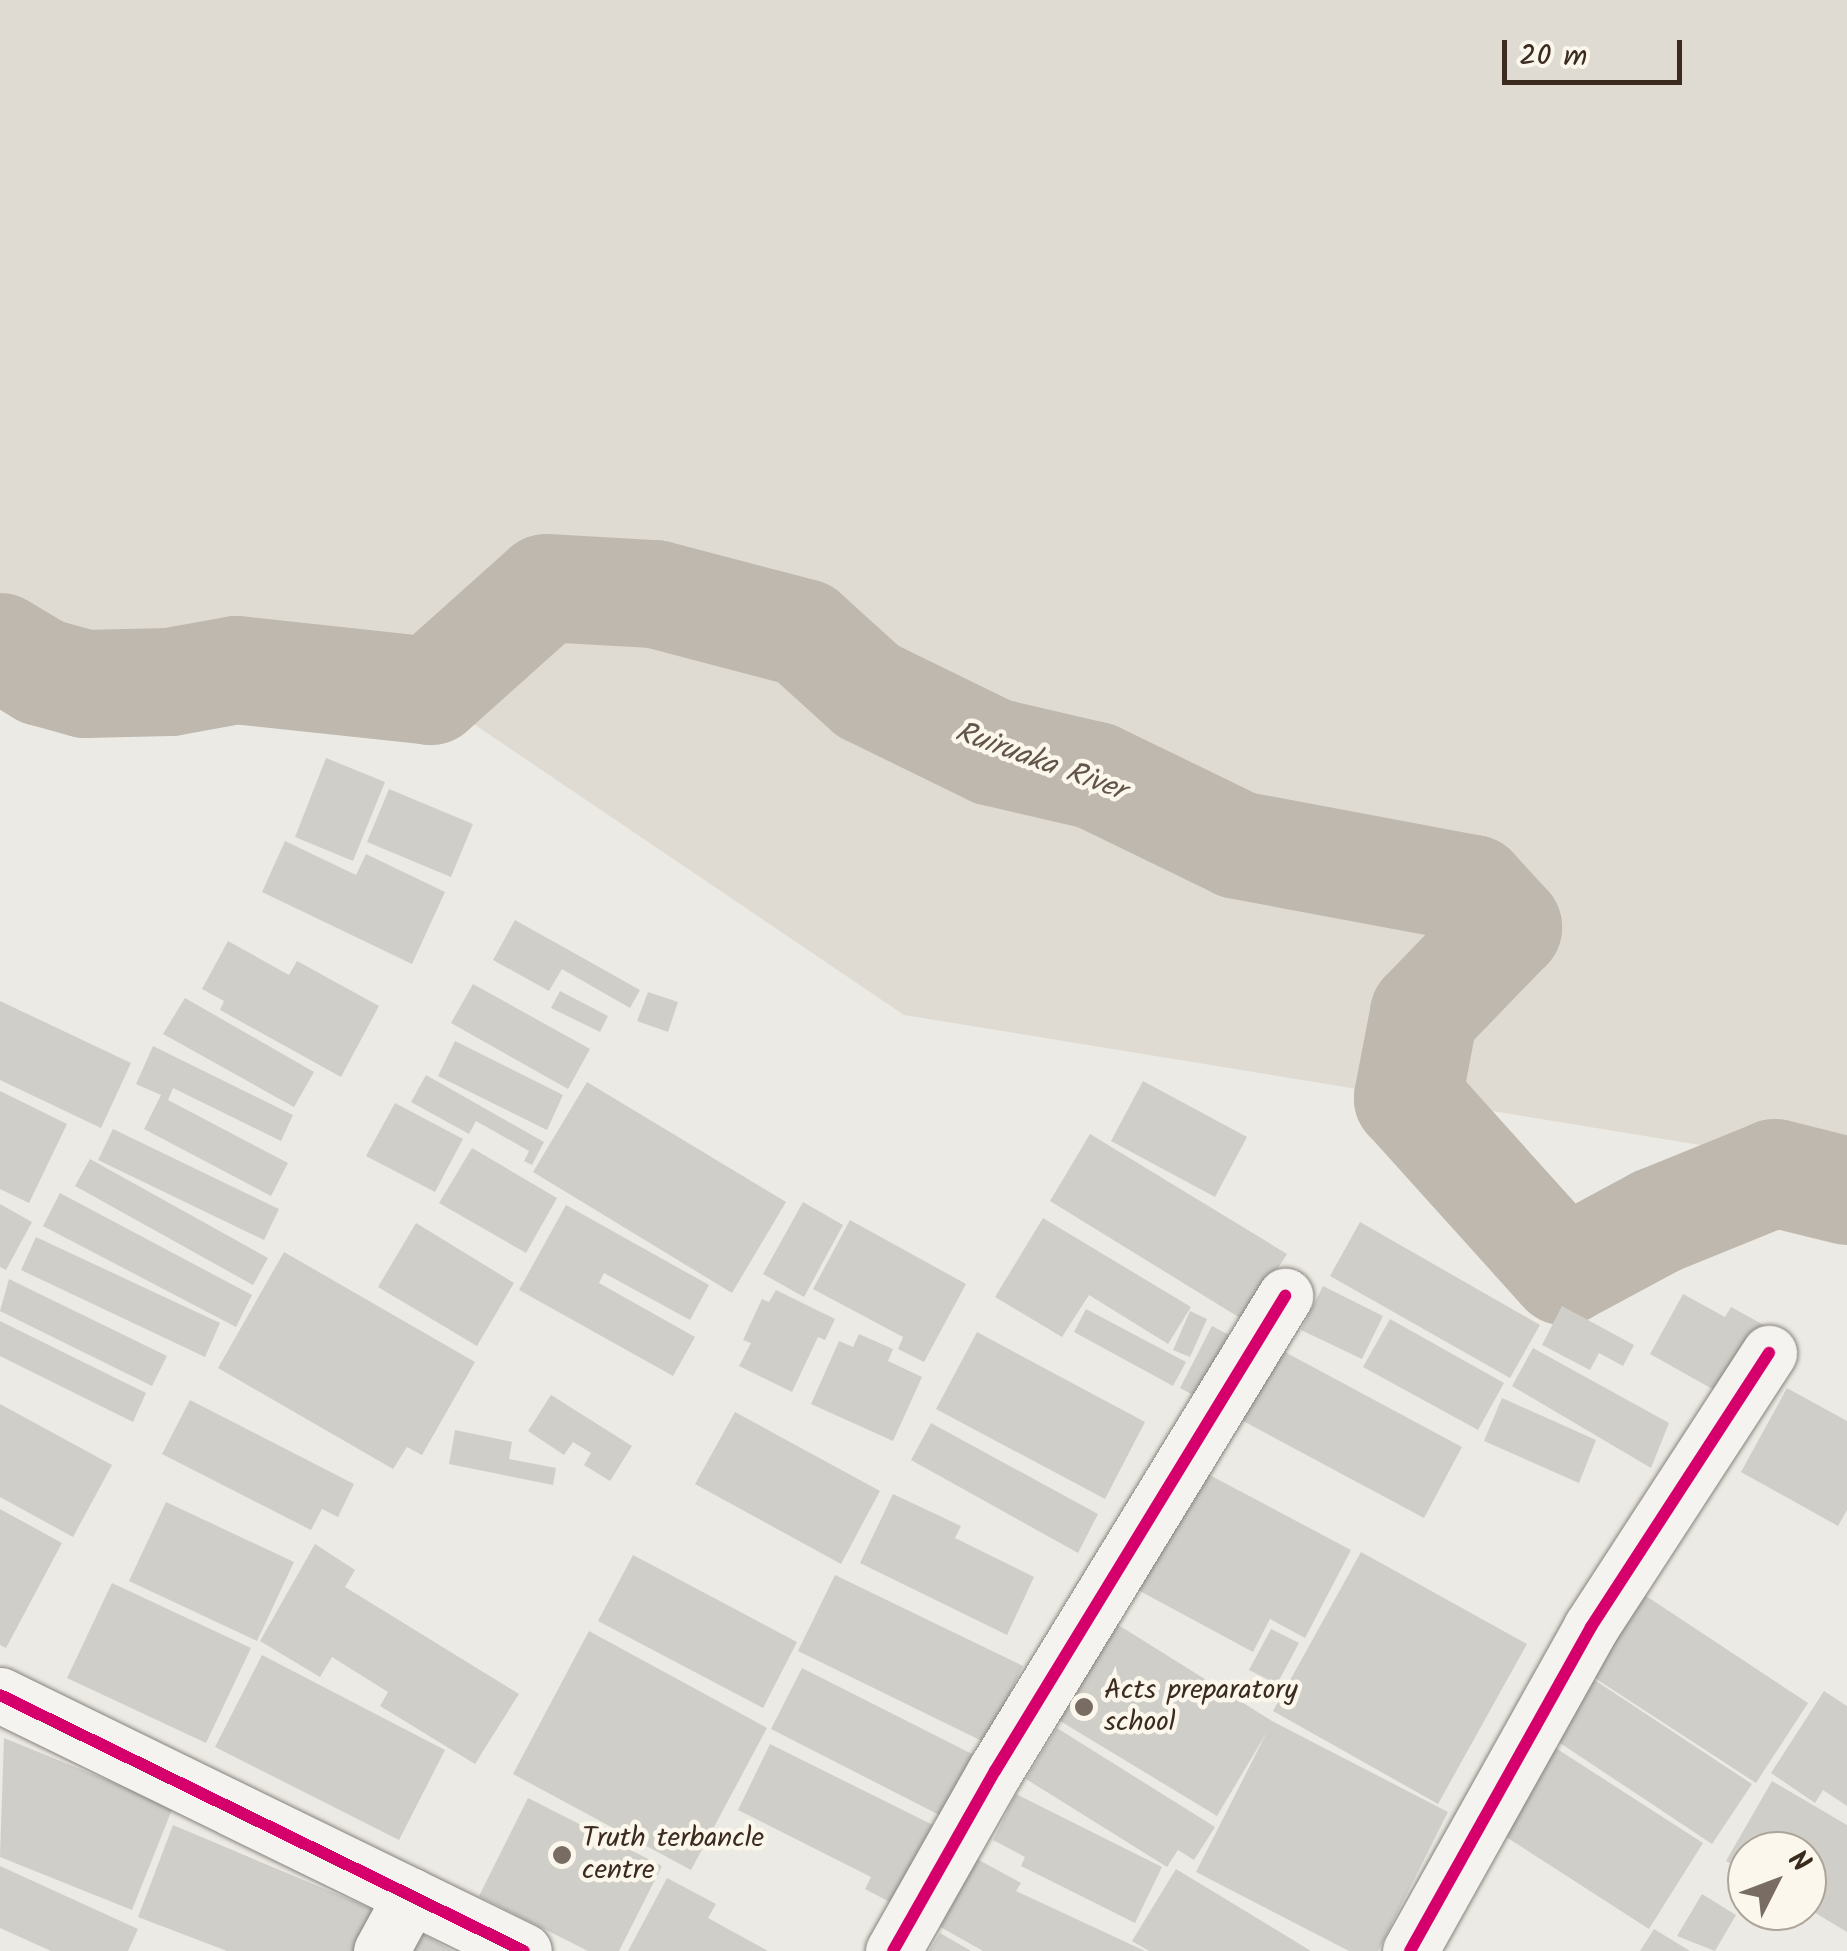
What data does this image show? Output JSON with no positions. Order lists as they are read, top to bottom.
{
  "water": ["Ruiruaka River"],
  "places": ["Acts preparatory school", "Truth terbancle centre"],
  "scale_bar": "20 m",
  "north": "top right"
}
